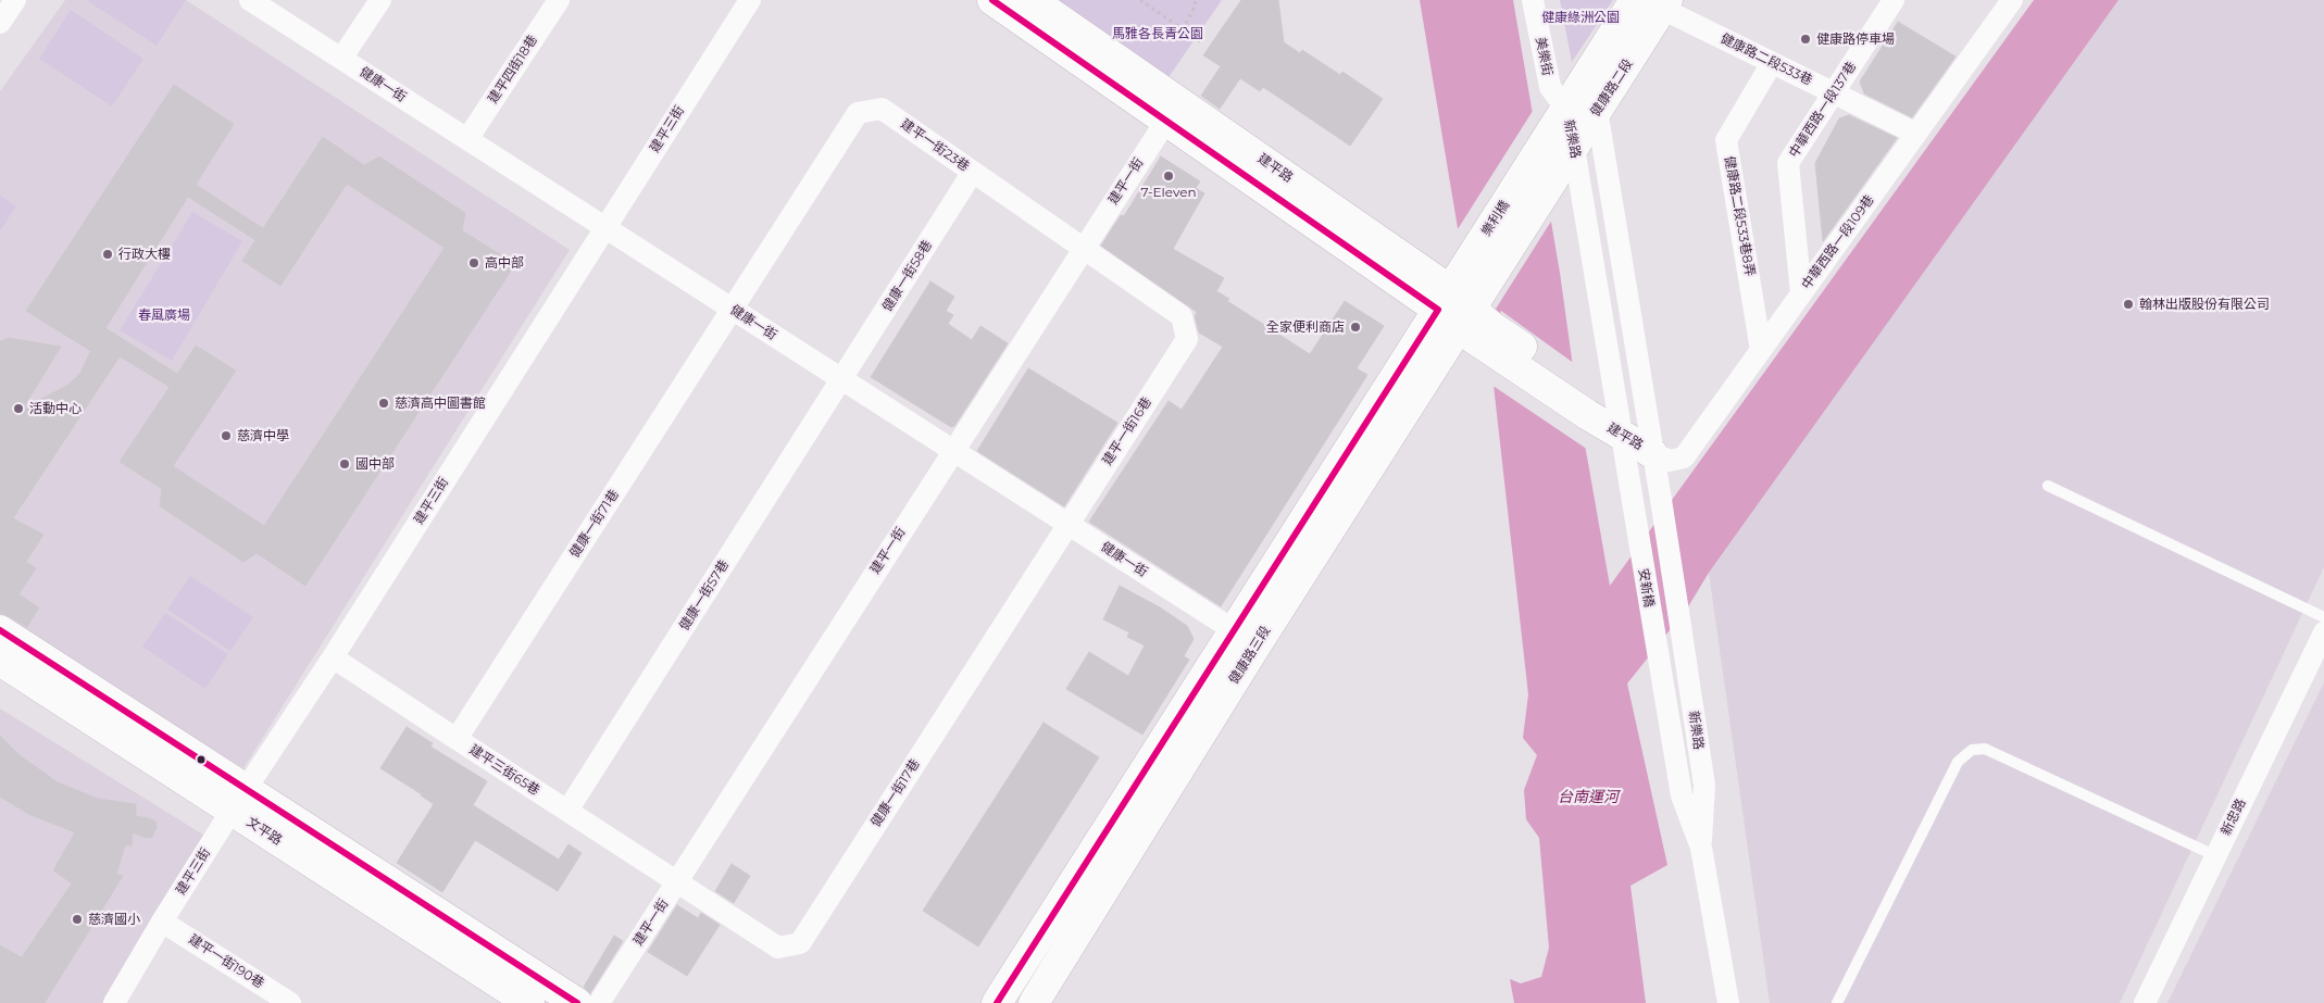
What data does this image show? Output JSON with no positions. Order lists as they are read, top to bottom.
{
  "streets": {
    "street": [
      "美樂街",
      "健康路二段533巷",
      "建平四街18巷",
      "健康一街",
      "健康路二段",
      "中華西路一段137巷",
      "建平三街",
      "新樂路",
      "建平一街23巷",
      "建平路",
      "建平一街",
      "健康路二段533巷8弄",
      "樂利橋",
      "中華西路一段109巷",
      "健康一街58巷",
      "建平一街16巷",
      "健康一街71巷",
      "安新橋",
      "健康一街57巷",
      "健康路三段",
      "建平三街65巷",
      "健康一街17巷",
      "新忠路",
      "文平路",
      "建平一街190巷"
    ]
  },
  "crossings": [
    ["美樂街", "健康路二段"],
    ["美樂街", "新樂路"],
    ["健康路二段533巷", "健康路二段"],
    ["健康路二段533巷", "中華西路一段137巷"],
    ["健康路二段533巷", "健康路二段533巷8弄"],
    ["健康路二段533巷", "中華西路一段109巷"],
    ["建平四街18巷", "健康一街"],
    ["健康一街", "建平三街"],
    ["健康一街", "建平一街23巷"],
    ["健康一街", "建平一街"],
    ["健康一街", "健康一街58巷"],
    ["健康一街", "建平一街16巷"],
    ["健康一街", "健康一街71巷"],
    ["健康一街", "健康一街57巷"],
    ["健康一街", "健康路三段"],
    ["健康一街", "健康一街17巷"],
    ["健康路二段", "新樂路"],
    ["健康路二段", "樂利橋"],
    ["中華西路一段137巷", "中華西路一段109巷"],
    ["建平三街", "建平三街65巷"],
    ["建平三街", "文平路"],
    ["建平三街", "建平一街190巷"],
    ["新樂路", "建平路"],
    ["新樂路", "中華西路一段109巷"],
    ["新樂路", "安新橋"],
    ["建平一街23巷", "建平一街"],
    ["建平一街23巷", "健康一街58巷"],
    ["建平一街23巷", "建平一街16巷"],
    ["建平一街23巷", "健康一街71巷"],
    ["建平路", "建平一街"],
    ["建平路", "樂利橋"],
    ["建平路", "中華西路一段109巷"],
    ["建平路", "健康路三段"],
    ["建平一街", "建平三街65巷"],
    ["建平一街", "健康一街17巷"],
    ["健康路二段533巷8弄", "中華西路一段109巷"],
    ["樂利橋", "健康路三段"],
    ["健康一街58巷", "健康一街57巷"],
    ["建平一街16巷", "健康一街17巷"],
    ["健康一街71巷", "建平三街65巷"],
    ["健康一街57巷", "建平三街65巷"],
    ["建平三街65巷", "健康一街17巷"]
  ],
  "water": ["台南運河"],
  "parks": ["健康綠洲公園", "馬雅各長青公園", "春風廣場"],
  "places": [
    "健康路停車場",
    "7-Eleven",
    "行政大樓",
    "高中部",
    "翰林出版股份有限公司",
    "全家便利商店",
    "慈濟高中圖書館",
    "活動中心",
    "慈濟中學",
    "國中部",
    "慈濟國小"
  ]
}
